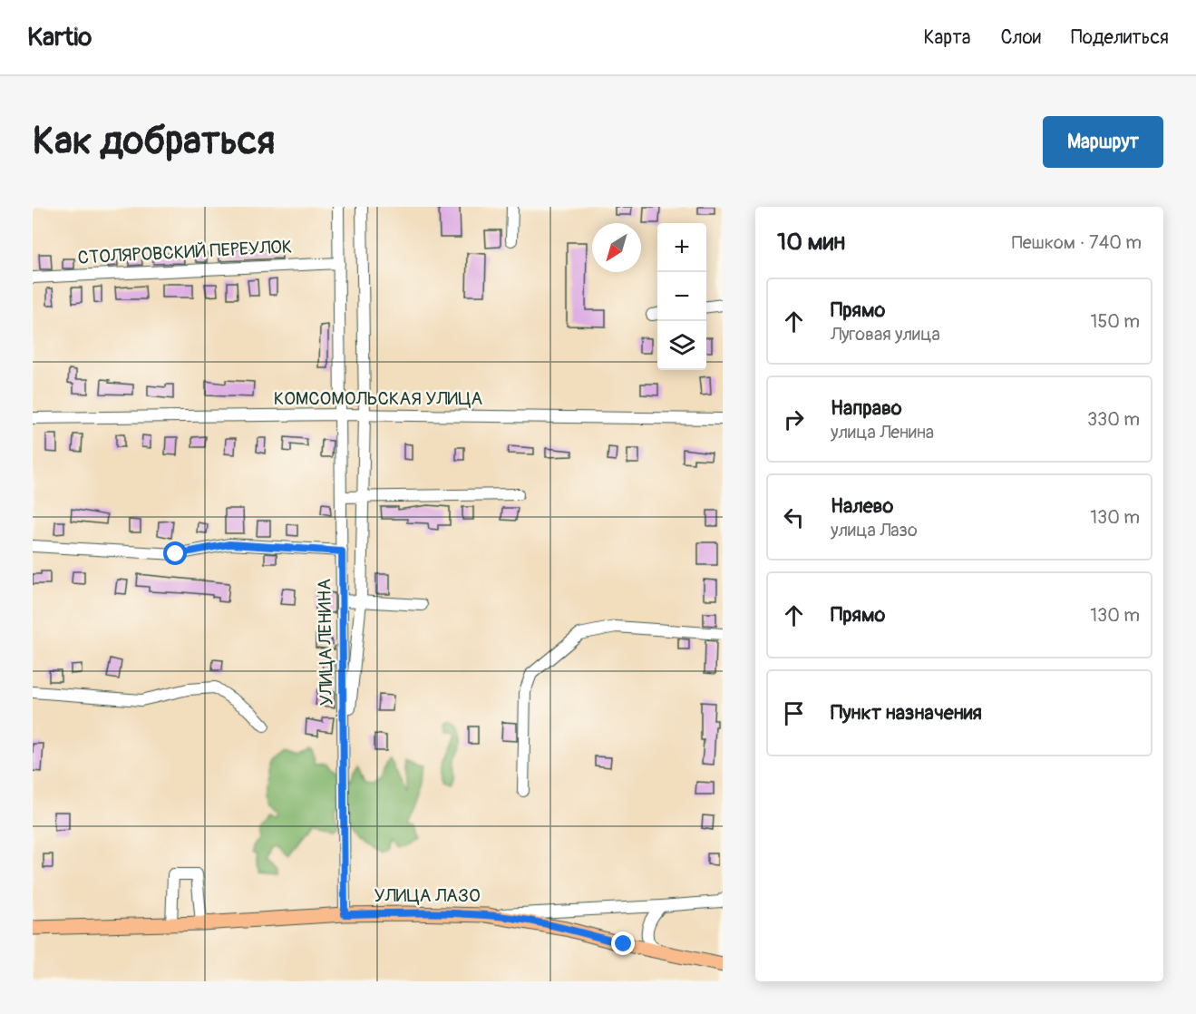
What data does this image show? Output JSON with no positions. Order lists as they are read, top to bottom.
{
  "streets": {
    "main road": ["УЛИЦА ЛАЗО"],
    "street": ["СТОЛЯРОВСКИЙ ПЕРЕУЛОК", "КОМСОМОЛЬСКАЯ УЛИЦА", "УЛИЦА ЛЕНИНА"]
  },
  "crossings": [
    ["СТОЛЯРОВСКИЙ ПЕРЕУЛОК", "УЛИЦА ЛЕНИНА"],
    ["КОМСОМОЛЬСКАЯ УЛИЦА", "УЛИЦА ЛЕНИНА"],
    ["УЛИЦА ЛЕНИНА", "УЛИЦА ЛАЗО"]
  ],
  "north": "bottom left",
  "page": {
    "header": "Kartio",
    "nav": ["Карта", "Слои", "Поделиться"],
    "buttons": "Маршрут",
    "title": "Как добраться",
    "heading": ["10 мин", "Пешком · 740 m"],
    "map_buttons": ["+", "−"],
    "list": [
      ["Прямо", "Луговая улица", "150 m"],
      ["Направо", "улица Ленина", "330 m"],
      ["Налево", "улица Лазо", "130 m"],
      ["Прямо", "130 m"],
      "Пункт назначения"
    ]
  }
}
